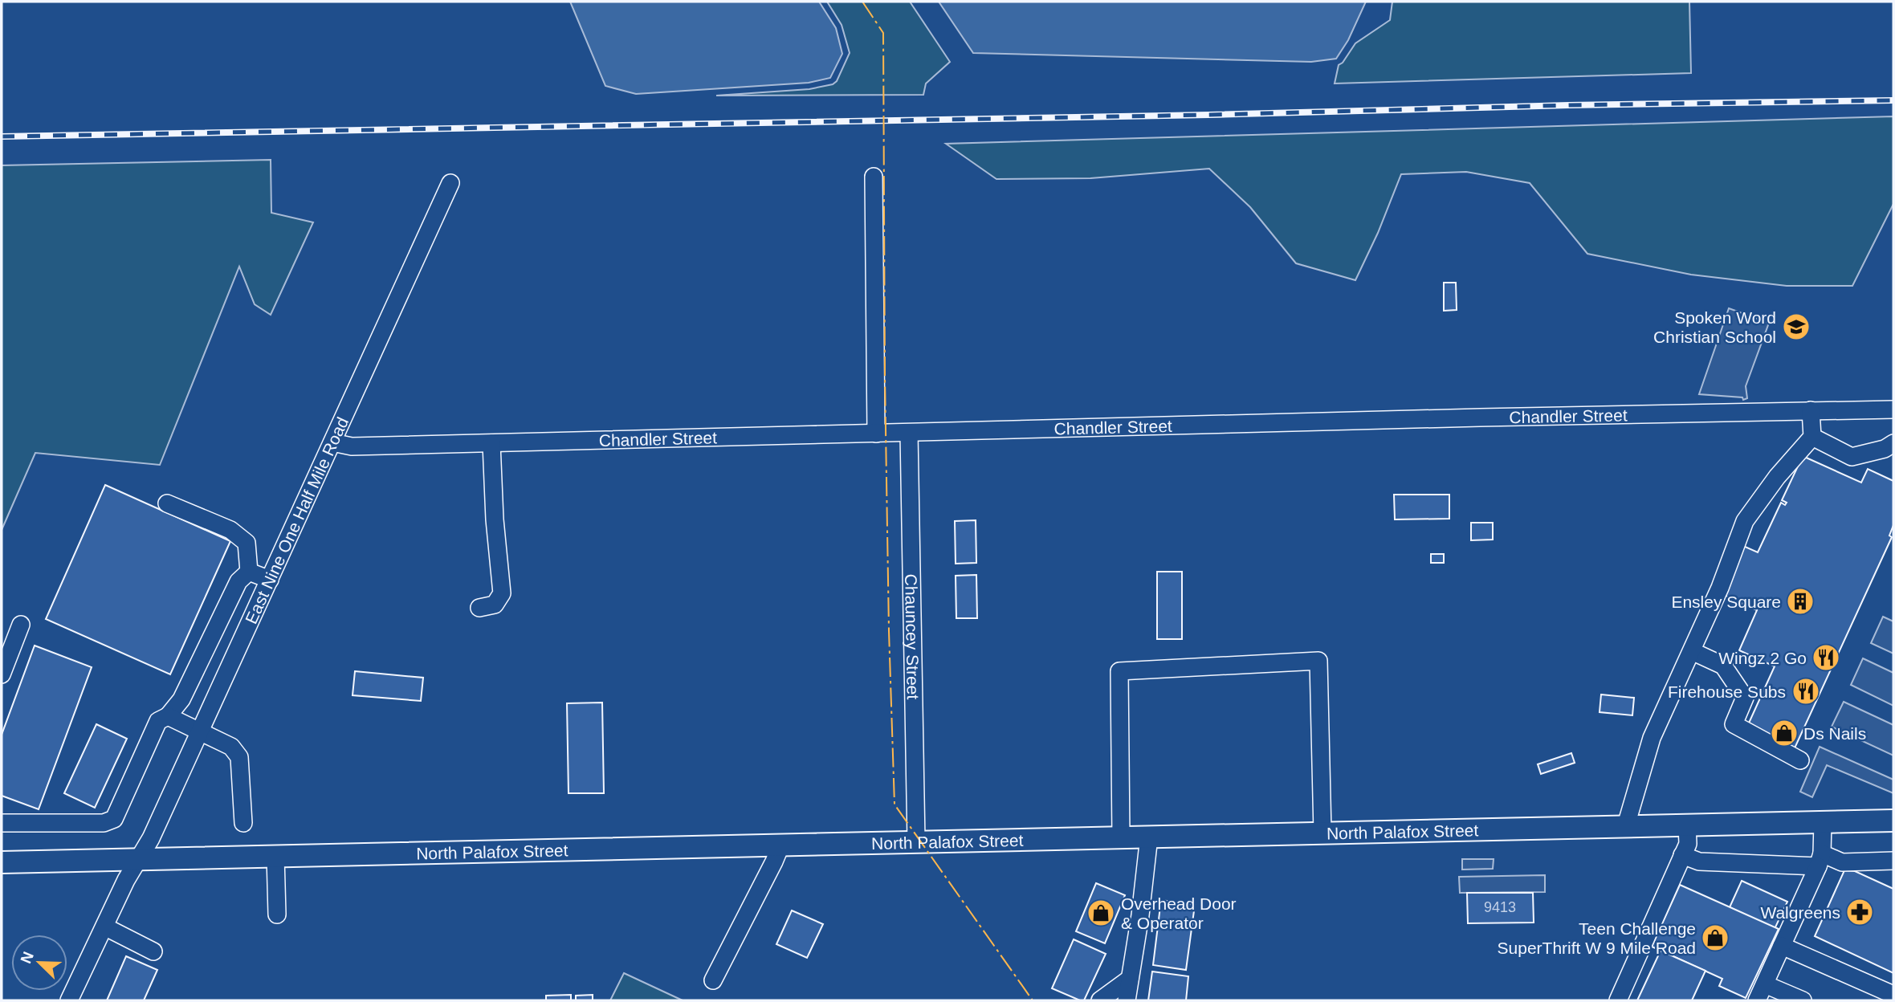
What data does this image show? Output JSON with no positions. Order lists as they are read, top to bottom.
{
  "streets": {
    "main road": ["North Palafox Street"],
    "street": ["Chandler Street", "East Nine One Half Mile Road", "Chauncey Street"]
  },
  "crossings": [
    ["Chandler Street", "East Nine One Half Mile Road"],
    ["Chandler Street", "Chauncey Street"],
    ["East Nine One Half Mile Road", "North Palafox Street"],
    ["Chauncey Street", "North Palafox Street"]
  ],
  "places": {
    "school or university": ["Spoken Word Christian School"],
    "building": ["Ensley Square"],
    "restaurant": ["Wingz 2 Go", "Firehouse Subs"],
    "shop": ["Ds Nails", "Overhead Door & Operator", "Teen Challenge SuperThrift W 9 Mile Road"],
    "pharmacy": ["Walgreens"]
  },
  "house_numbers": ["9413"],
  "north": "top left"
}
